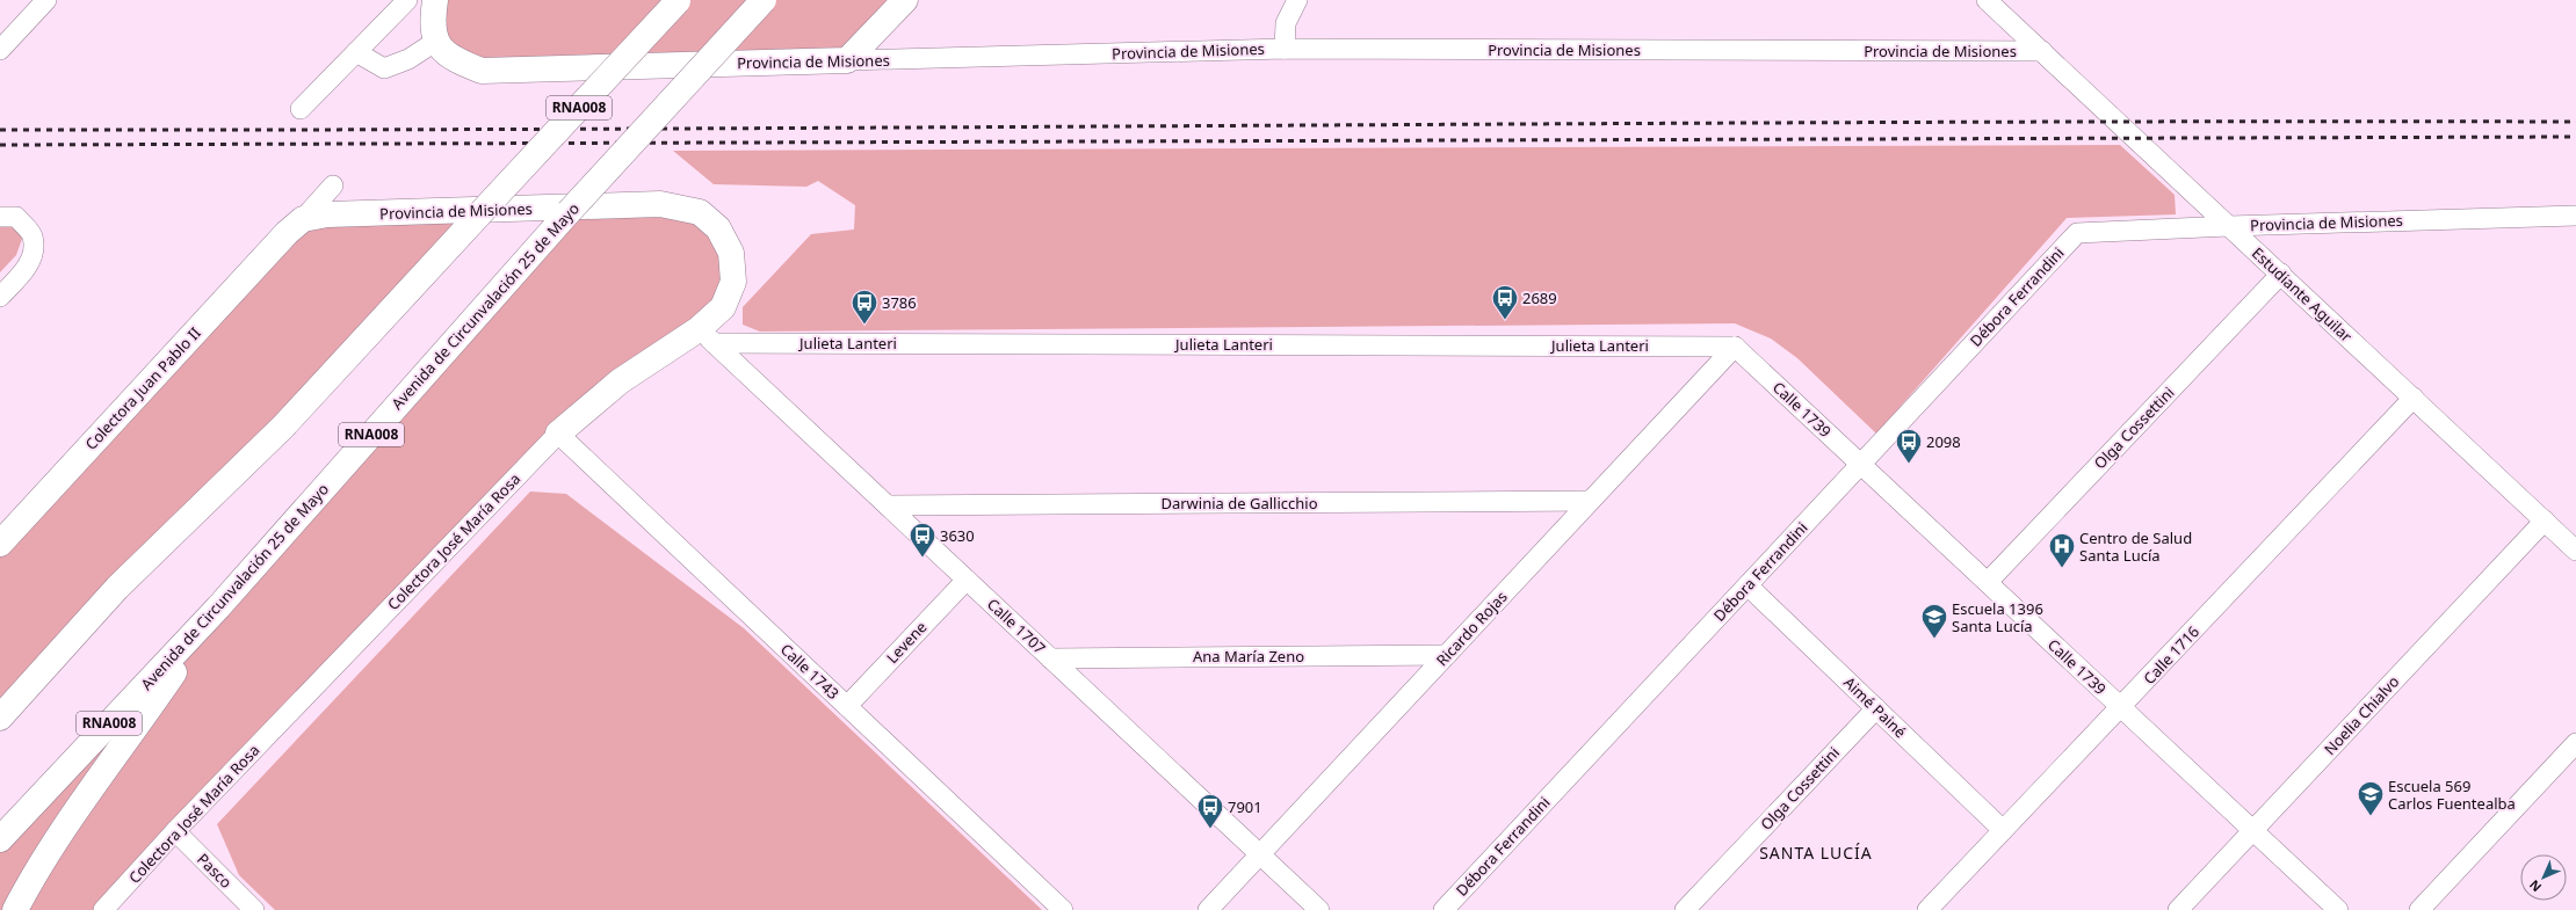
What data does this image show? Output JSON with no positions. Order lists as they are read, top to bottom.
{
  "streets": {
    "main road": [
      "Provincia de Misiones",
      "RNA008",
      "Avenida de Circunvalación 25 de Mayo",
      "Colectora Juan Pablo II",
      "Colectora José María Rosa"
    ],
    "street": [
      "Estudiante Aguilar",
      "Débora Ferrandini",
      "Julieta Lanteri",
      "Calle 1739",
      "Olga Cossettini",
      "Darwinia de Gallicchio",
      "Calle 1707",
      "Ricardo Rojas",
      "Levene",
      "Calle 1716",
      "Ana María Zeno",
      "Calle 1743",
      "Aimé Painé",
      "Noelia Chialvo",
      "Pasco"
    ]
  },
  "crossings": [
    ["Provincia de Misiones", "Estudiante Aguilar"],
    ["Provincia de Misiones", "Débora Ferrandini"],
    ["Provincia de Misiones", "Colectora Juan Pablo II"],
    ["Provincia de Misiones", "Colectora José María Rosa"],
    ["Estudiante Aguilar", "Olga Cossettini"],
    ["Estudiante Aguilar", "Calle 1716"],
    ["Estudiante Aguilar", "Noelia Chialvo"],
    ["Débora Ferrandini", "Calle 1739"],
    ["Débora Ferrandini", "Aimé Painé"],
    ["Julieta Lanteri", "Calle 1739"],
    ["Julieta Lanteri", "Colectora José María Rosa"],
    ["Julieta Lanteri", "Calle 1707"],
    ["Julieta Lanteri", "Ricardo Rojas"],
    ["Calle 1739", "Olga Cossettini"],
    ["Calle 1739", "Ricardo Rojas"],
    ["Calle 1739", "Calle 1716"],
    ["Calle 1739", "Noelia Chialvo"],
    ["Olga Cossettini", "Aimé Painé"],
    ["Darwinia de Gallicchio", "Calle 1707"],
    ["Darwinia de Gallicchio", "Ricardo Rojas"],
    ["Colectora José María Rosa", "Calle 1707"],
    ["Colectora José María Rosa", "Calle 1743"],
    ["Colectora José María Rosa", "Pasco"],
    ["Calle 1707", "Ricardo Rojas"],
    ["Calle 1707", "Levene"],
    ["Calle 1707", "Ana María Zeno"],
    ["Ricardo Rojas", "Ana María Zeno"],
    ["Levene", "Calle 1743"],
    ["Calle 1716", "Aimé Painé"]
  ],
  "districts": ["SANTA LUCÍA"],
  "places": {
    "bus stop": [
      "2689",
      "3786",
      "2098",
      "3630",
      "7901"
    ],
    "hospital": ["Centro de Salud Santa Lucía"],
    "school or university": ["Escuela 1396 Santa Lucía", "Escuela 569 Carlos Fuentealba"]
  },
  "north": "bottom left"
}
